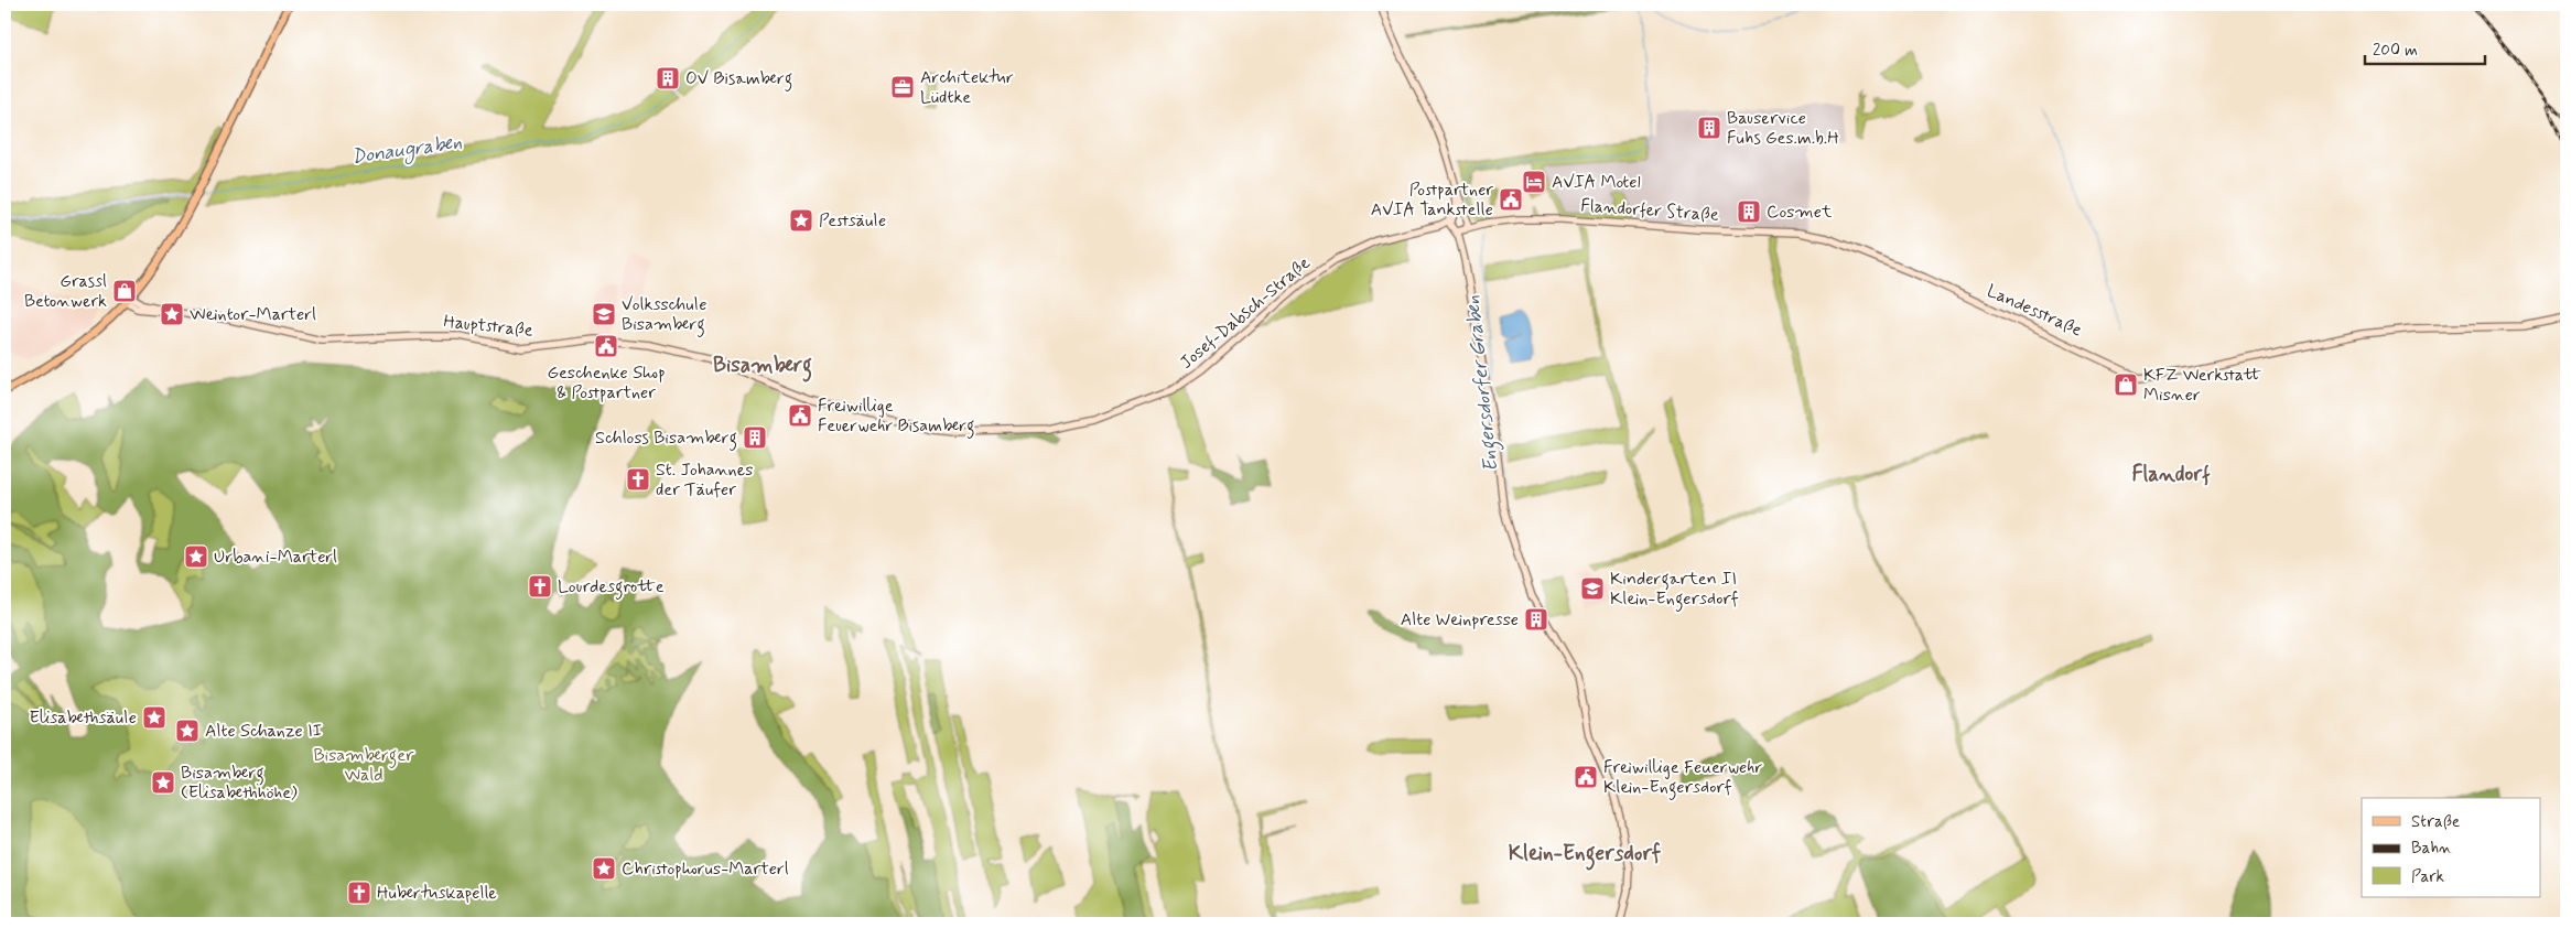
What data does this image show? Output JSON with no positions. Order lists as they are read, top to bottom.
{
  "streets": {
    "main road": [
      "Flandorfer Straße",
      "Landesstraße",
      "Josef-Dabsch-Straße",
      "Hauptstraße"
    ]
  },
  "crossings": [
    ["Flandorfer Straße", "Landesstraße"],
    ["Flandorfer Straße", "Josef-Dabsch-Straße"],
    ["Josef-Dabsch-Straße", "Hauptstraße"]
  ],
  "districts": ["Bisamberg", "Flandorf", "Klein-Engersdorf"],
  "water": ["Donaugraben", "Engersdorfer Graben"],
  "parks": ["Bisamberger Wald"],
  "places": {
    "building": [
      "OV Bisamberg",
      "Bauservice Fuhs Ges.m.b.H",
      "Cosmet",
      "Schloss Bisamberg",
      "Alte Weinpresse"
    ],
    "office": ["Architektur Lüdtke"],
    "hotel": ["AVIA Motel"],
    "public building": [
      "Postpartner AVIA Tankstelle",
      "Geschenke Shop & Postpartner",
      "Freiwillige Feuerwehr Bisamberg",
      "Freiwillige Feuerwehr Klein-Engersdorf"
    ],
    "place": [
      "Pestsäule",
      "Weintor-Marterl",
      "Urbani-Marterl",
      "Elisabethsäule",
      "Alte Schanze II",
      "Bisamberg (Elisabethhöhe)",
      "Christophorus-Marterl"
    ],
    "shop": ["Grassl Betonwerk", "KFZ Werkstatt Misner"],
    "school or university": ["Volksschule Bisamberg", "Kindergarten II Klein-Engersdorf"],
    "church": ["St. Johannes der Täufer", "Lourdesgrotte", "Hubertuskapelle"]
  },
  "legend": ["Straße", "Bahn", "Park"],
  "scale_bar": "200 m"
}
